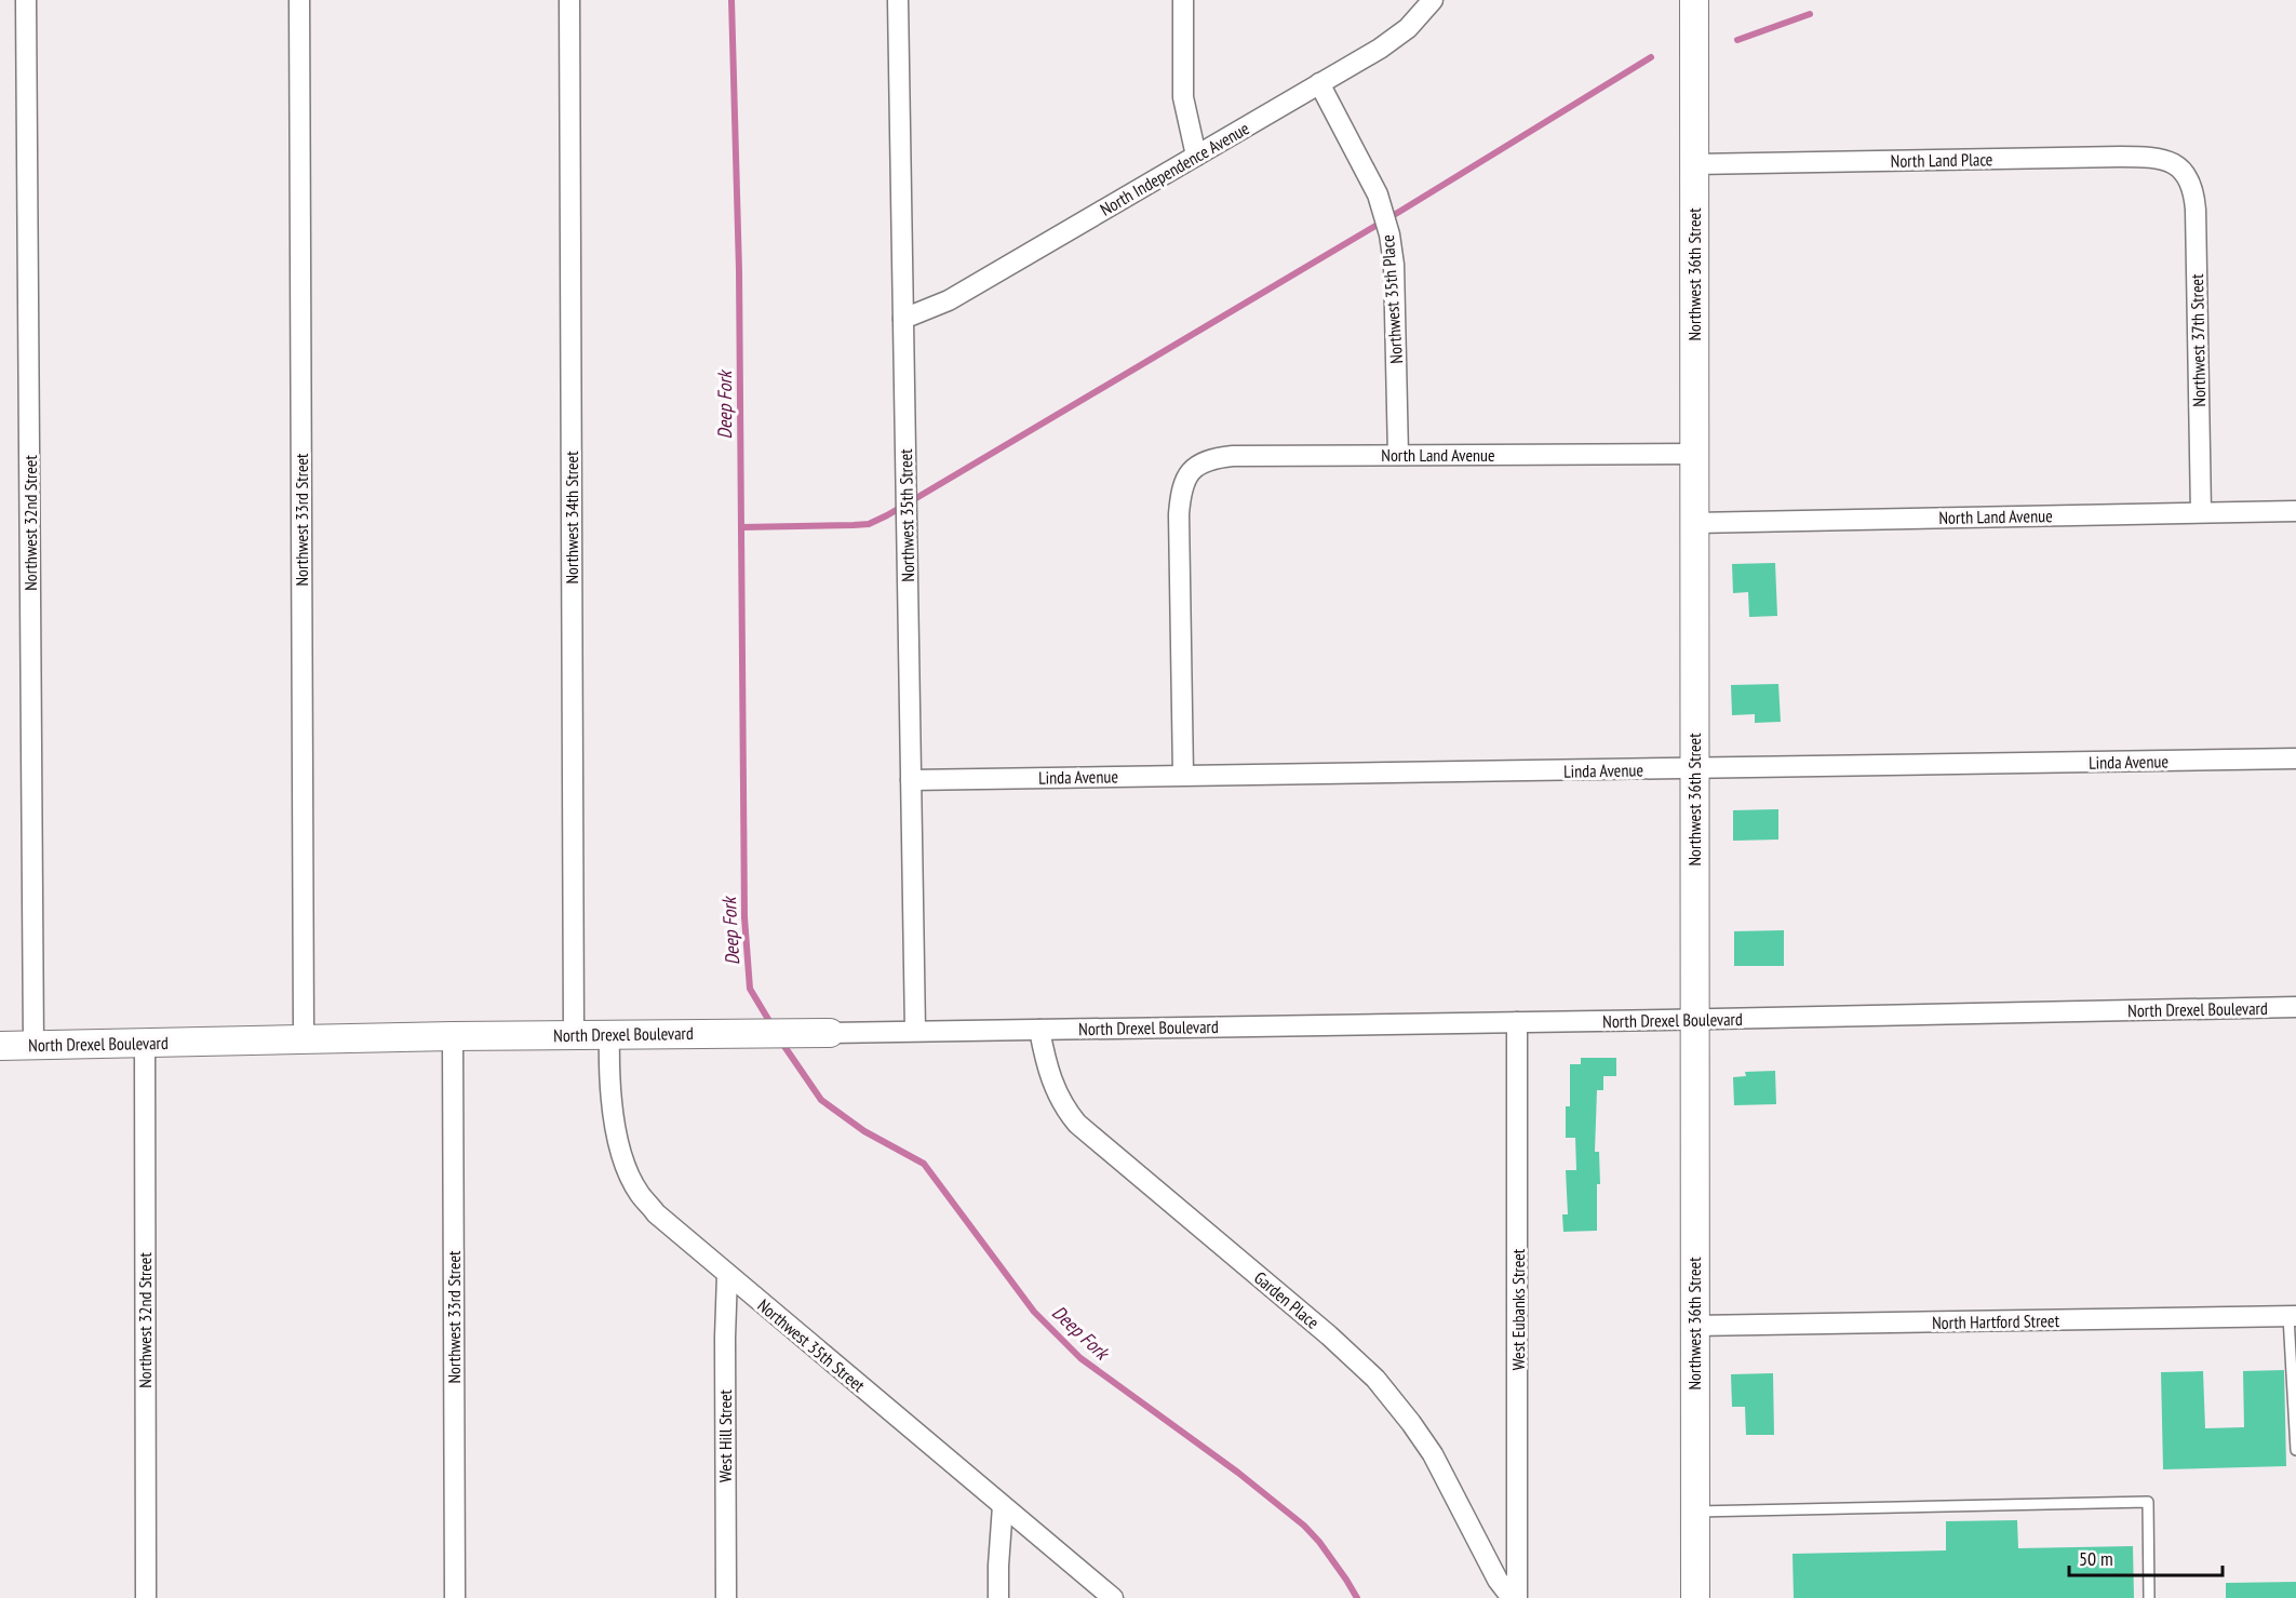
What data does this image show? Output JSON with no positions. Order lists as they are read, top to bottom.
{
  "streets": {
    "main road": ["Northwest 36th Street", "North Drexel Boulevard"],
    "street": [
      "North Land Place",
      "North Independence Avenue",
      "Northwest 35th Place",
      "Northwest 37th Street",
      "North Land Avenue",
      "Northwest 35th Street",
      "Northwest 34th Street",
      "Northwest 33rd Street",
      "Northwest 32nd Street",
      "Linda Avenue",
      "Garden Place",
      "West Eubanks Street",
      "North Hartford Street",
      "West Hill Street"
    ]
  },
  "crossings": [
    ["North Land Place", "Northwest 36th Street"],
    ["North Land Place", "Northwest 37th Street"],
    ["North Independence Avenue", "Northwest 35th Place"],
    ["North Independence Avenue", "Northwest 35th Street"],
    ["Northwest 36th Street", "North Land Avenue"],
    ["Northwest 36th Street", "Linda Avenue"],
    ["Northwest 36th Street", "North Drexel Boulevard"],
    ["Northwest 36th Street", "North Hartford Street"],
    ["Northwest 35th Place", "North Land Avenue"],
    ["Northwest 37th Street", "North Land Avenue"],
    ["North Land Avenue", "Linda Avenue"],
    ["Northwest 35th Street", "Linda Avenue"],
    ["Northwest 35th Street", "North Drexel Boulevard"],
    ["Northwest 35th Street", "West Hill Street"],
    ["Northwest 34th Street", "North Drexel Boulevard"],
    ["Northwest 33rd Street", "North Drexel Boulevard"],
    ["Northwest 32nd Street", "North Drexel Boulevard"],
    ["North Drexel Boulevard", "Garden Place"],
    ["North Drexel Boulevard", "West Eubanks Street"]
  ],
  "water": ["Deep Fork"],
  "scale_bar": "50 m"
}
